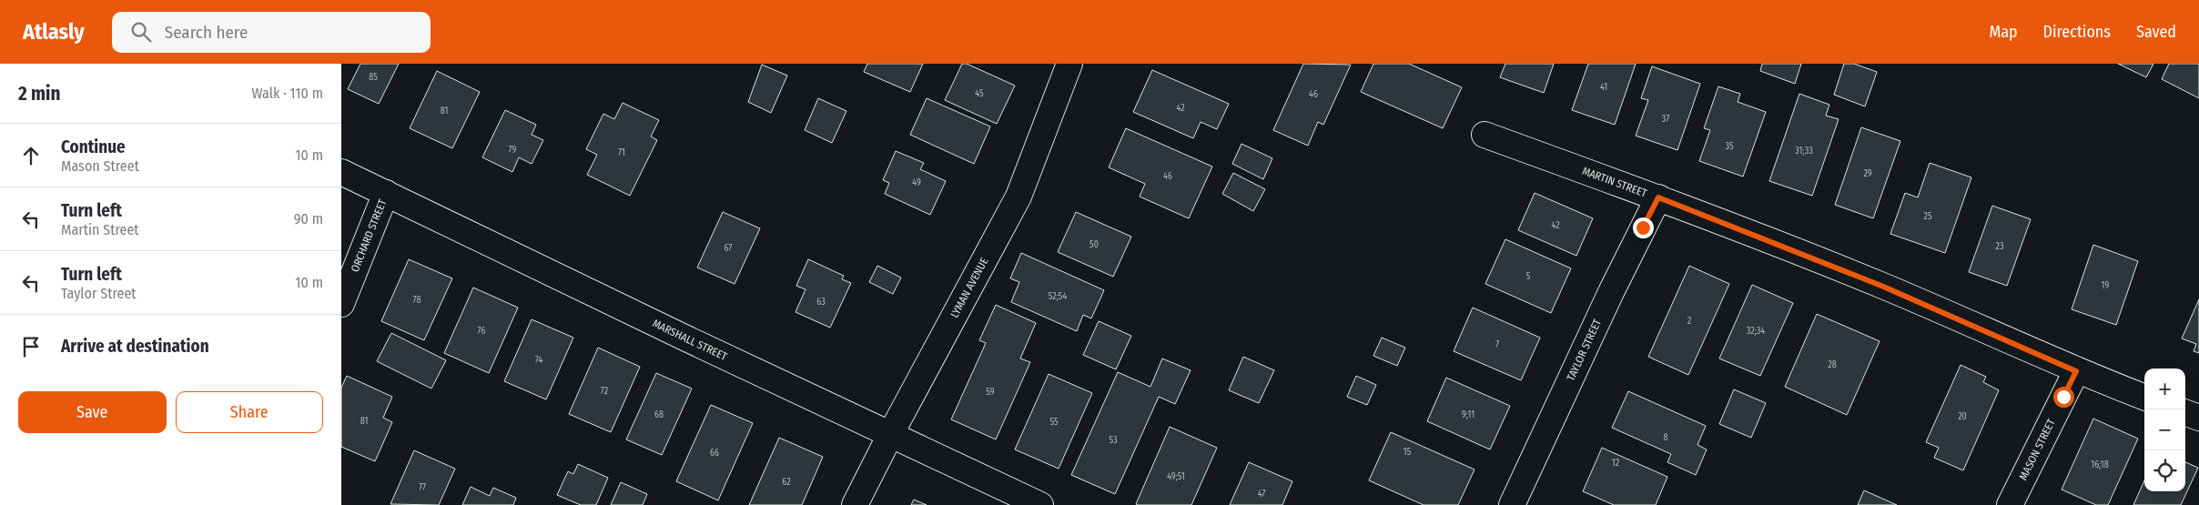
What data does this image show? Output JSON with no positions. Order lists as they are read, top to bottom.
{
  "streets": {
    "street": [
      "MARTIN STREET",
      "ORCHARD STREET",
      "LYMAN AVENUE",
      "MARSHALL STREET",
      "TAYLOR STREET",
      "MASON STREET"
    ]
  },
  "crossings": [
    ["MARTIN STREET", "TAYLOR STREET"],
    ["MARTIN STREET", "MASON STREET"],
    ["ORCHARD STREET", "MARSHALL STREET"],
    ["LYMAN AVENUE", "MARSHALL STREET"]
  ],
  "house_numbers": [
    "85",
    "41",
    "45",
    "46",
    "42",
    "81",
    "37",
    "35",
    "79",
    "31;33",
    "71",
    "29",
    "46",
    "49",
    "25",
    "42",
    "50",
    "23",
    "67",
    "5",
    "19",
    "52;54",
    "78",
    "63",
    "2",
    "76",
    "32;34",
    "7",
    "74",
    "28",
    "72",
    "59",
    "68",
    "9;11",
    "20",
    "81",
    "55",
    "8",
    "53",
    "15",
    "66",
    "12",
    "16;18",
    "49;51",
    "62",
    "77",
    "47"
  ],
  "page": {
    "header": "Atlasly",
    "search": "Search here",
    "nav": ["Map", "Directions", "Saved"],
    "heading": ["2 min", "Walk · 110 m"],
    "list": [
      ["Continue", "Mason Street", "10 m"],
      ["Turn left", "Martin Street", "90 m"],
      ["Turn left", "Taylor Street", "10 m"],
      "Arrive at destination"
    ],
    "map_buttons": ["+", "−"],
    "buttons": ["Save", "Share"]
  }
}
